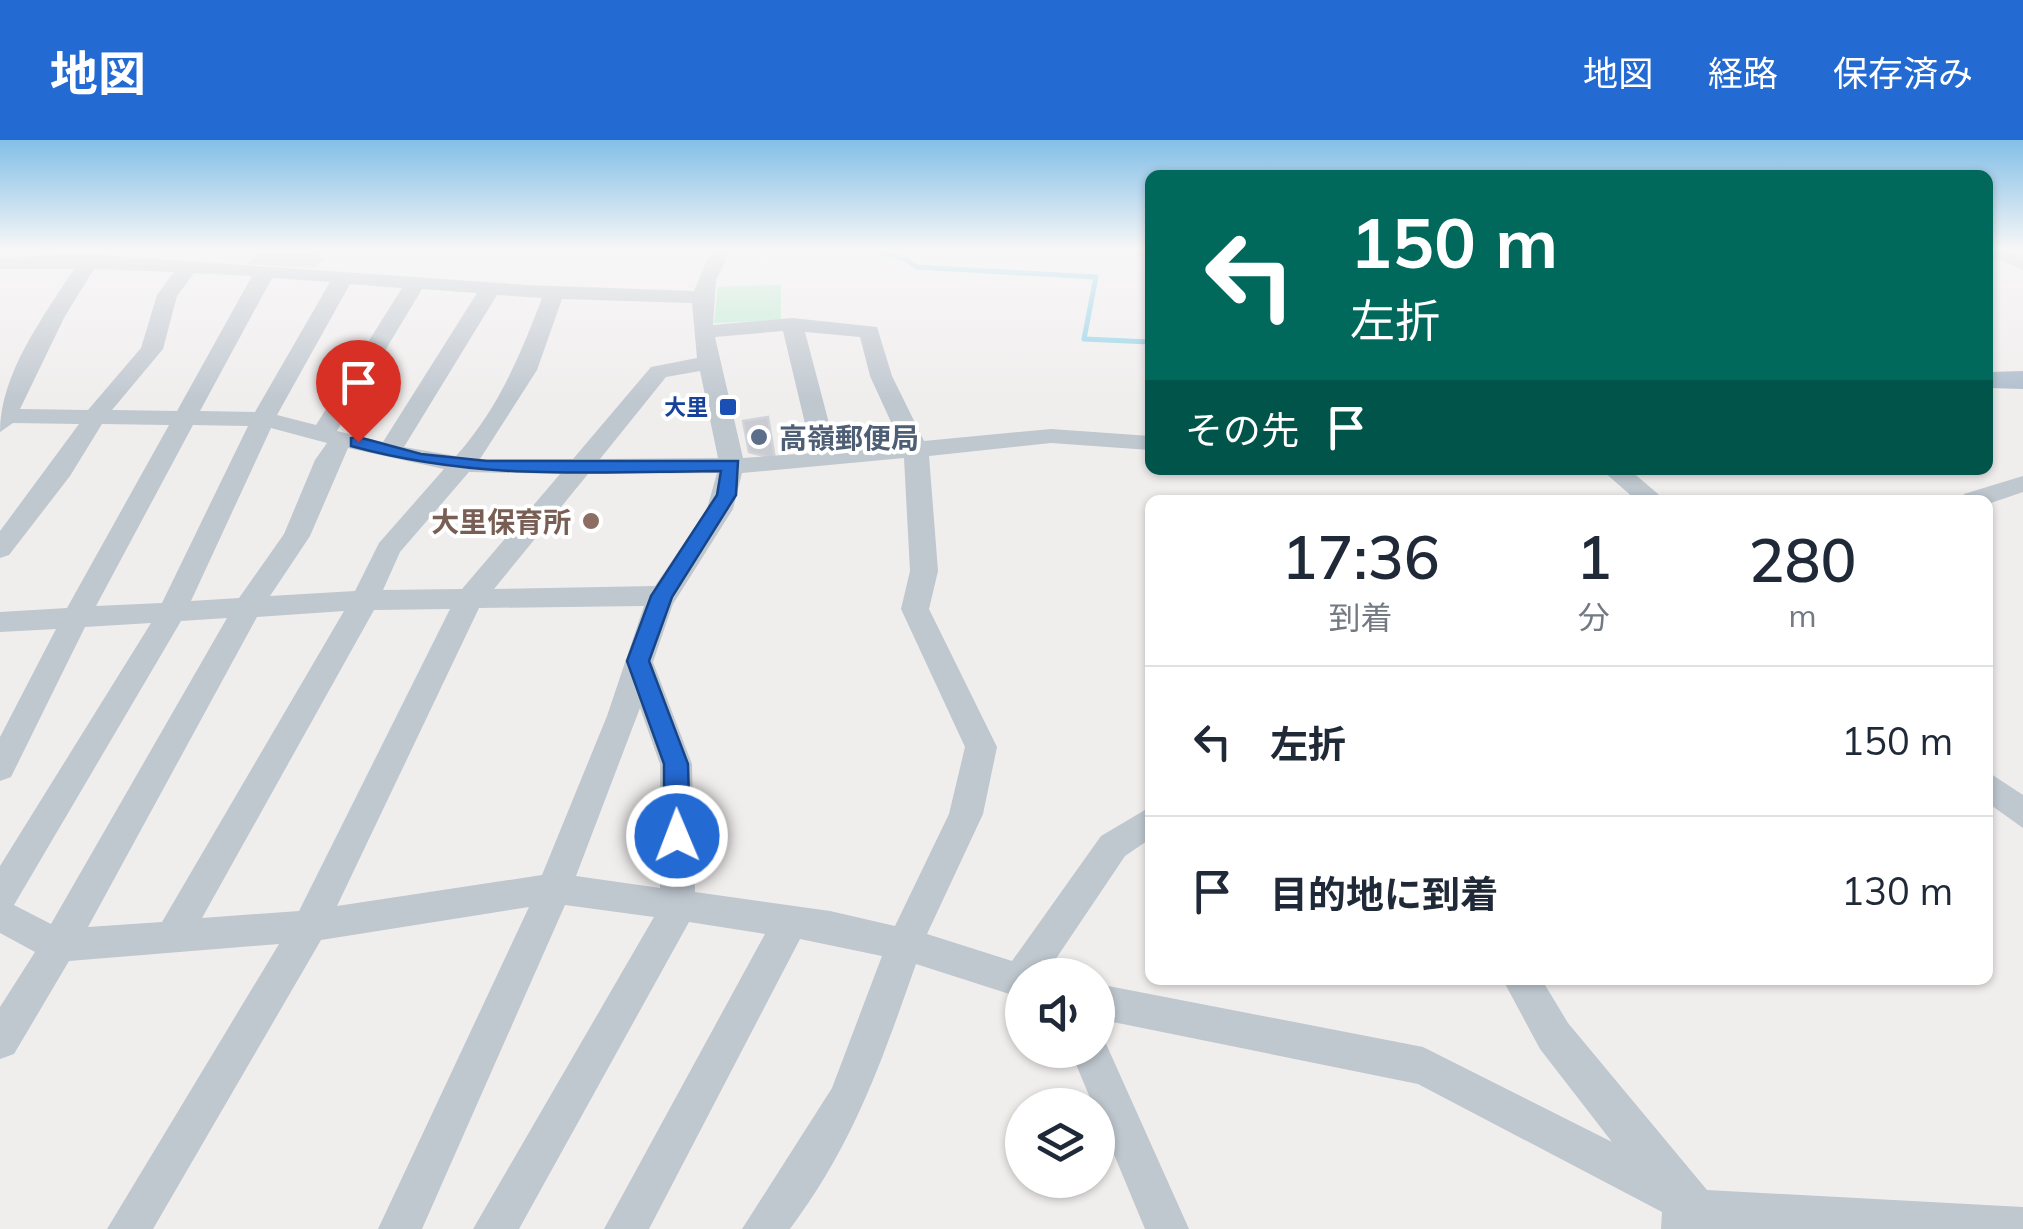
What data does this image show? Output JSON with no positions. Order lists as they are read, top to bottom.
{
  "places": {
    "transit": ["大里"],
    "other": ["高嶺郵便局", "大里保育所"]
  },
  "page": {
    "header": "地図",
    "nav": ["地図", "経路", "保存済み"],
    "turn": ["150 m", "左折"],
    "then": "その先",
    "eta": [
      "17:36",
      "到着",
      "1",
      "分",
      "280",
      "m"
    ],
    "list": [
      {
        "name": "左折",
        "value": "150 m"
      },
      {
        "name": "目的地に到着",
        "value": "130 m"
      }
    ]
  }
}
